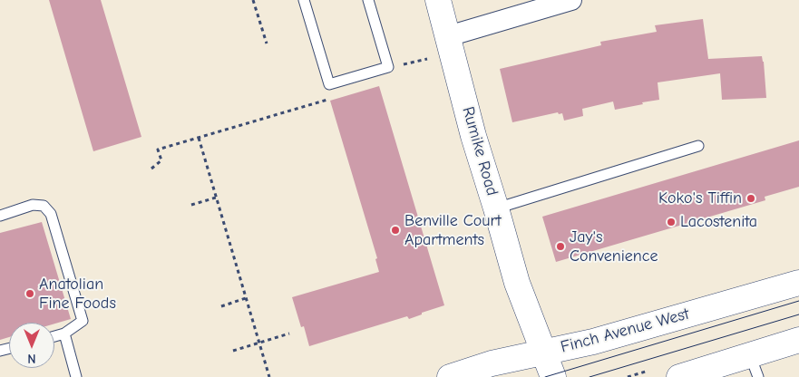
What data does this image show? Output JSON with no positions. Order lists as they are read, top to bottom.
{
  "streets": {
    "main road": ["Rumike Road", "Finch Avenue West"]
  },
  "crossings": [
    ["Rumike Road", "Finch Avenue West"]
  ],
  "places": [
    "Koko's Tiffin",
    "Lacostenita",
    "Benville Court Apartments",
    "Jay's Convenience",
    "Anatolian Fine Foods"
  ],
  "north": "bottom"
}
